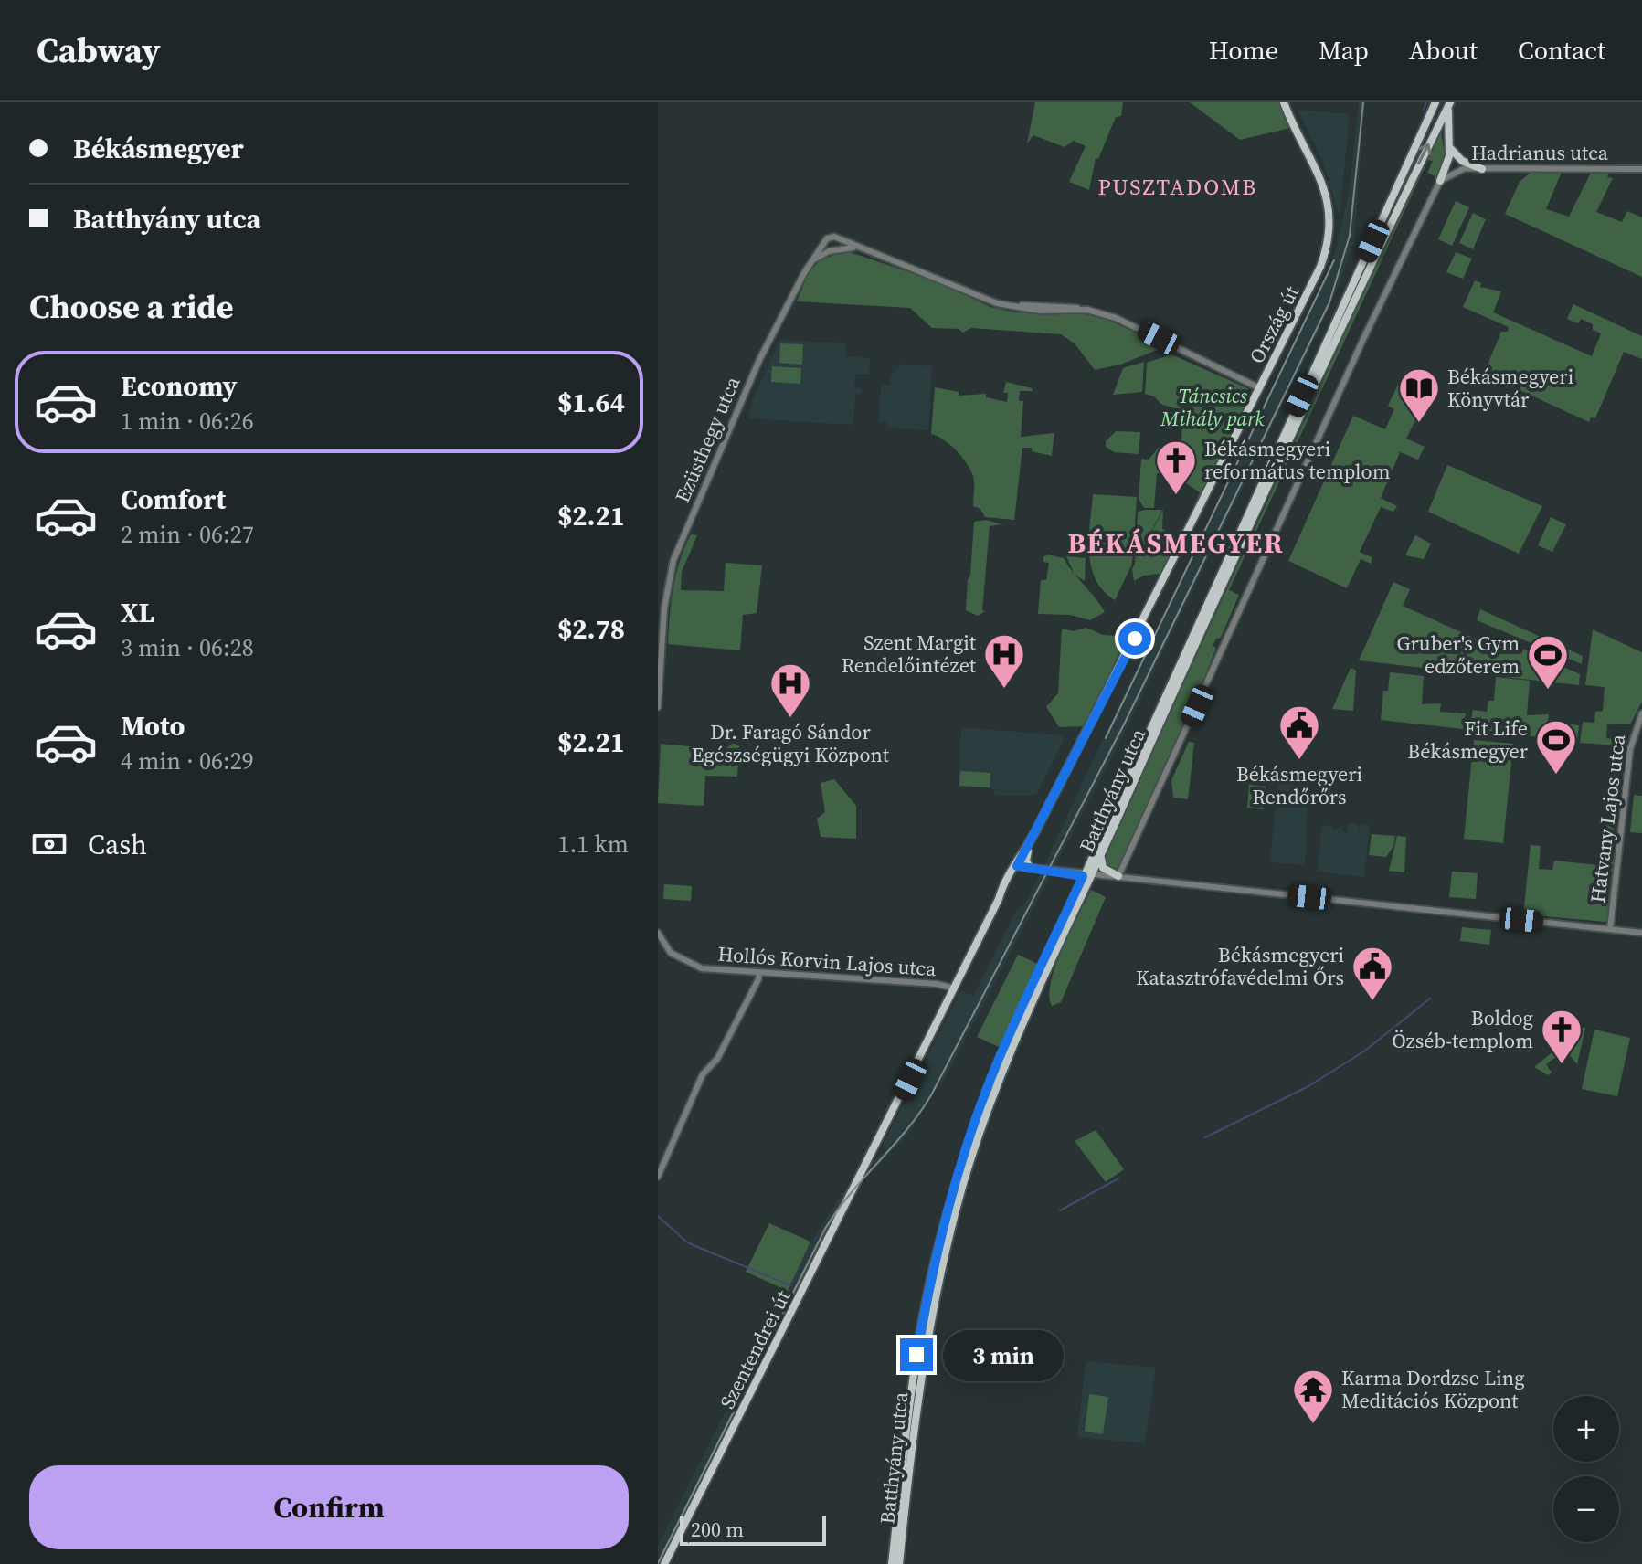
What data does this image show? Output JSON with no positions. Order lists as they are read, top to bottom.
{
  "streets": {
    "main road": ["Ország út", "Batthyány utca", "Szentendrei út"],
    "street": [
      "Hadrianus utca",
      "Ezüsthegy utca",
      "Hatvany Lajos utca",
      "Hollós Korvin Lajos utca"
    ]
  },
  "crossings": [
    ["Hollós Korvin Lajos utca", "Szentendrei út"]
  ],
  "districts": ["PUSZTADOMB", "BÉKÁSMEGYER"],
  "parks": ["Táncsics Mihály park"],
  "places": {
    "library": ["Békásmegyeri Könyvtár"],
    "church": ["Békásmegyeri református templom", "Boldog Özséb-templom"],
    "hospital": ["Szent Margit Rendelőintézet", "Dr. Faragó Sándor Egészségügyi Központ"],
    "sports": ["Gruber's Gym edzőterem", "Fit Life Békásmegyer"],
    "public building": ["Békásmegyeri Rendőrőrs", "Békásmegyeri Katasztrófavédelmi Őrs"],
    "temple": ["Karma Dordzse Ling Meditációs Központ"]
  },
  "scale_bar": "200 m",
  "page": {
    "header": "Cabway",
    "nav": [
      "Home",
      "Map",
      "About",
      "Contact"
    ],
    "banner": ["Békásmegyer", "Batthyány utca"],
    "heading": "Choose a ride",
    "list": [
      {
        "name": "Economy",
        "note": "1 min · 06:26",
        "value": "$1.64"
      },
      {
        "name": "Comfort",
        "note": "2 min · 06:27",
        "value": "$2.21"
      },
      {
        "name": "XL",
        "note": "3 min · 06:28",
        "value": "$2.78"
      },
      {
        "name": "Moto",
        "note": "4 min · 06:29",
        "value": "$2.21"
      }
    ],
    "pay": ["Cash", "1.1 km"],
    "bubble": "3 min",
    "map_buttons": ["+", "−"],
    "buttons": "Confirm",
    "scale": "200 m"
  }
}
